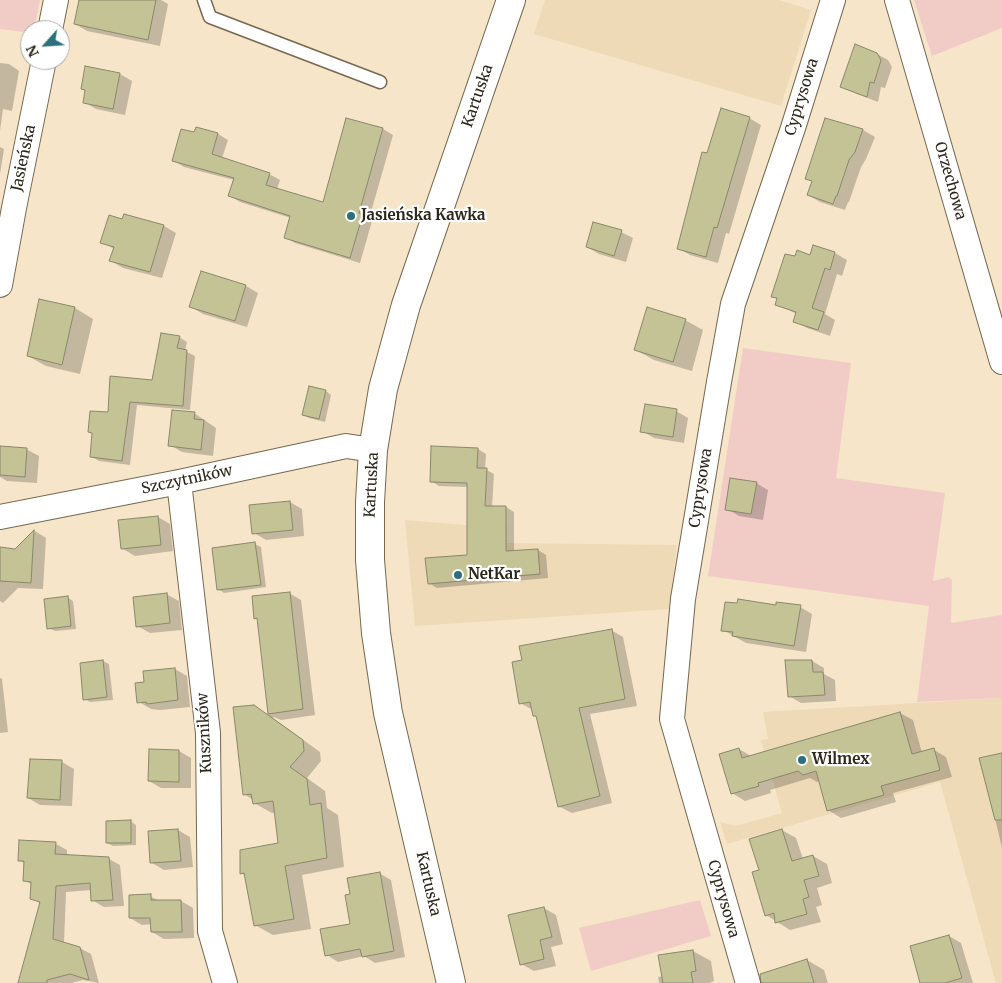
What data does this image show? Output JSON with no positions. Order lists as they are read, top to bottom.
{
  "streets": {
    "street": [
      "Kartuska",
      "Cyprysowa",
      "Jasieńska",
      "Orzechowa",
      "Szczytników",
      "Kuszników"
    ]
  },
  "crossings": [
    ["Kartuska", "Szczytników"],
    ["Szczytników", "Kuszników"]
  ],
  "places": ["Jasieńska Kawka", "NetKar", "Wilmex"],
  "north": "bottom left"
}
